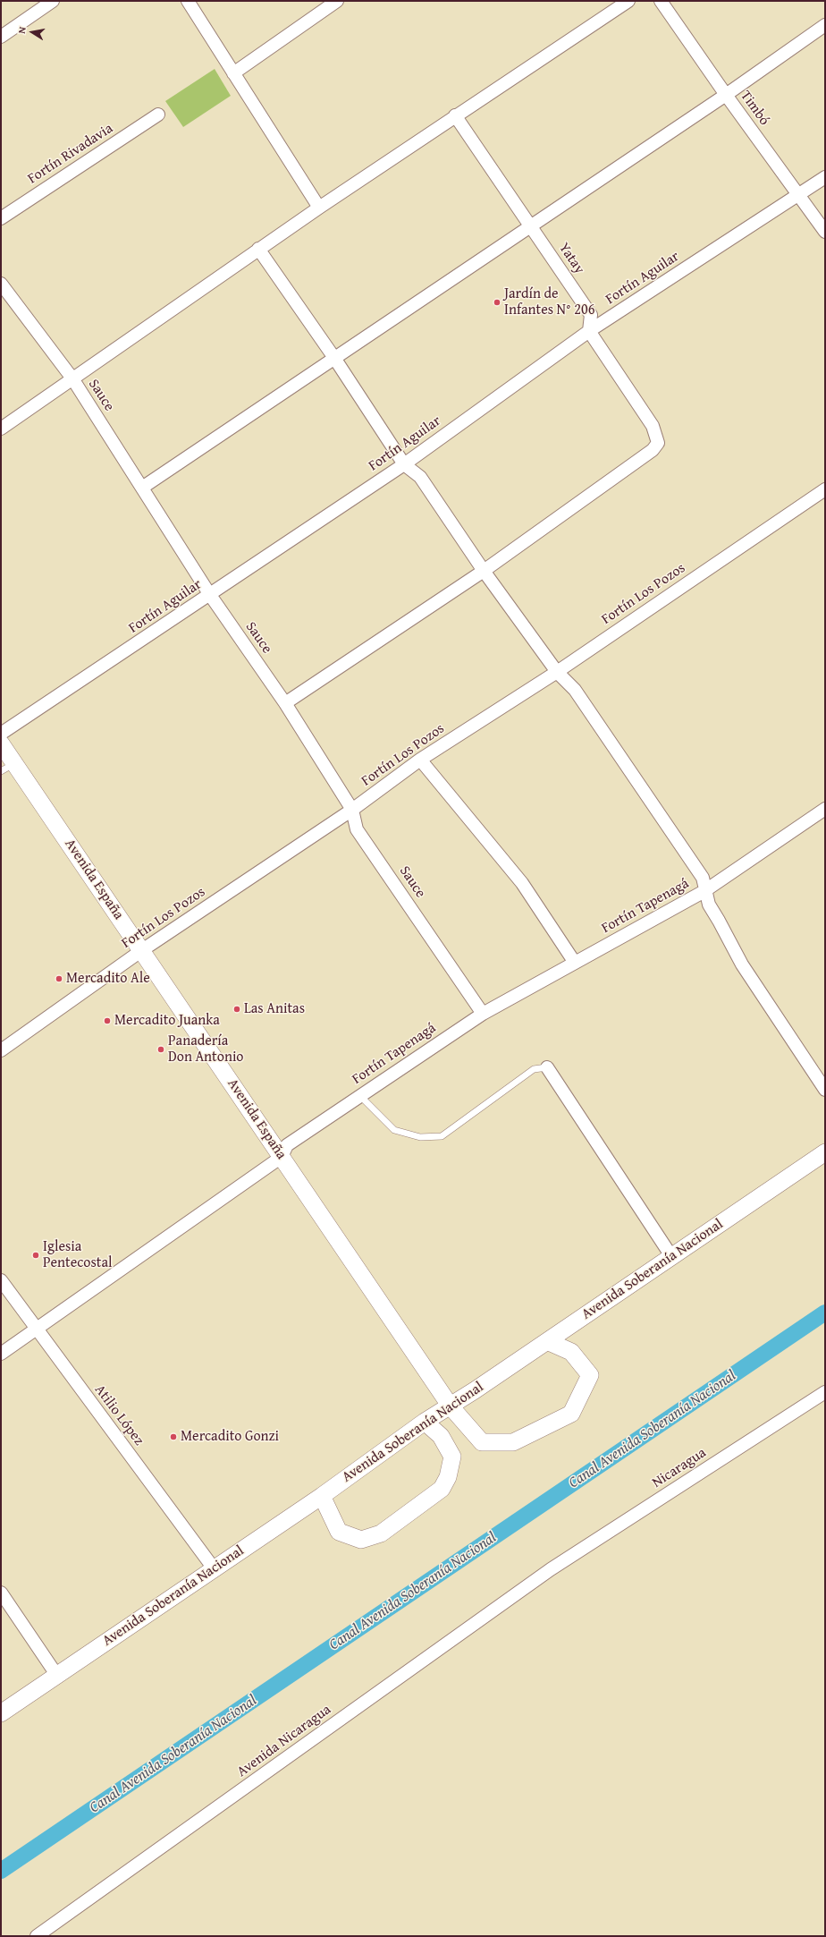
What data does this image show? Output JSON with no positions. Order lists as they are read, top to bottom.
{
  "streets": {
    "main road": ["Avenida España", "Avenida Soberanía Nacional"],
    "street": [
      "Timbó",
      "Fortín Rivadavia",
      "Yatay",
      "Fortín Aguilar",
      "Sauce",
      "Fortín Los Pozos",
      "Fortín Tapenagá",
      "Atilio López",
      "Nicaragua",
      "Avenida Nicaragua"
    ]
  },
  "crossings": [
    ["Timbó", "Fortín Aguilar"],
    ["Yatay", "Fortín Aguilar"],
    ["Fortín Aguilar", "Sauce"],
    ["Sauce", "Fortín Los Pozos"],
    ["Sauce", "Fortín Tapenagá"],
    ["Fortín Los Pozos", "Avenida España"],
    ["Avenida España", "Fortín Tapenagá"],
    ["Avenida España", "Avenida Soberanía Nacional"],
    ["Fortín Tapenagá", "Atilio López"],
    ["Avenida Soberanía Nacional", "Atilio López"],
    ["Nicaragua", "Avenida Nicaragua"]
  ],
  "water": ["Canal Avenida Soberanía Nacional"],
  "places": [
    "Jardín de Infantes N° 206",
    "Mercadito Ale",
    "Las Anitas",
    "Mercadito Juanka",
    "Panadería Don Antonio",
    "Iglesia Pentecostal",
    "Mercadito Gonzi"
  ],
  "north": "left"
}
